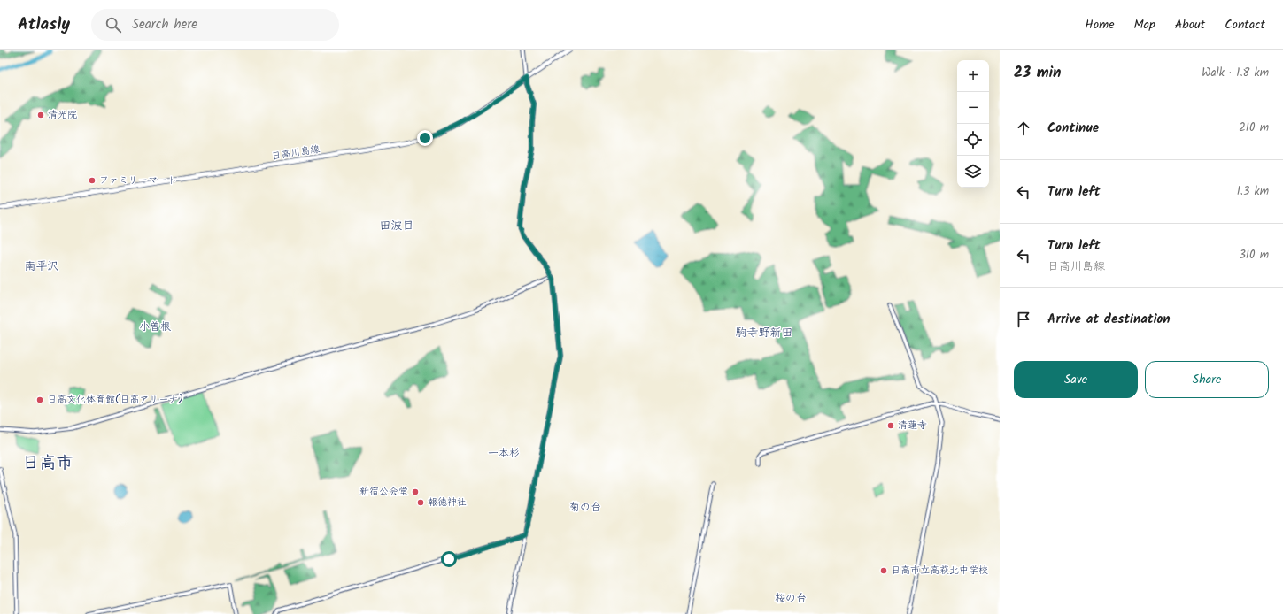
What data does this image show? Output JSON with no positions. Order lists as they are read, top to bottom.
{
  "streets": {
    "main road": ["日高川島線"]
  },
  "districts": [
    "田波目",
    "南平沢",
    "小曽根",
    "駒寺野新田",
    "一本杉",
    "日高市",
    "菊の台",
    "桜の台"
  ],
  "places": [
    "清光院",
    "ファミリーマート",
    "日高文化体育館(日高アリーナ)",
    "清蓮寺",
    "新宿公会堂",
    "報徳神社",
    "日高市立高萩北中学校"
  ],
  "page": {
    "header": "Atlasly",
    "search": "Search here",
    "nav": [
      "Home",
      "Map",
      "About",
      "Contact"
    ],
    "heading": ["23 min", "Walk · 1.8 km"],
    "map_buttons": ["+", "−"],
    "list": [
      ["Continue", "210 m"],
      ["Turn left", "1.3 km"],
      ["Turn left", "日高川島線", "310 m"],
      "Arrive at destination"
    ],
    "buttons": ["Save", "Share"]
  }
}
